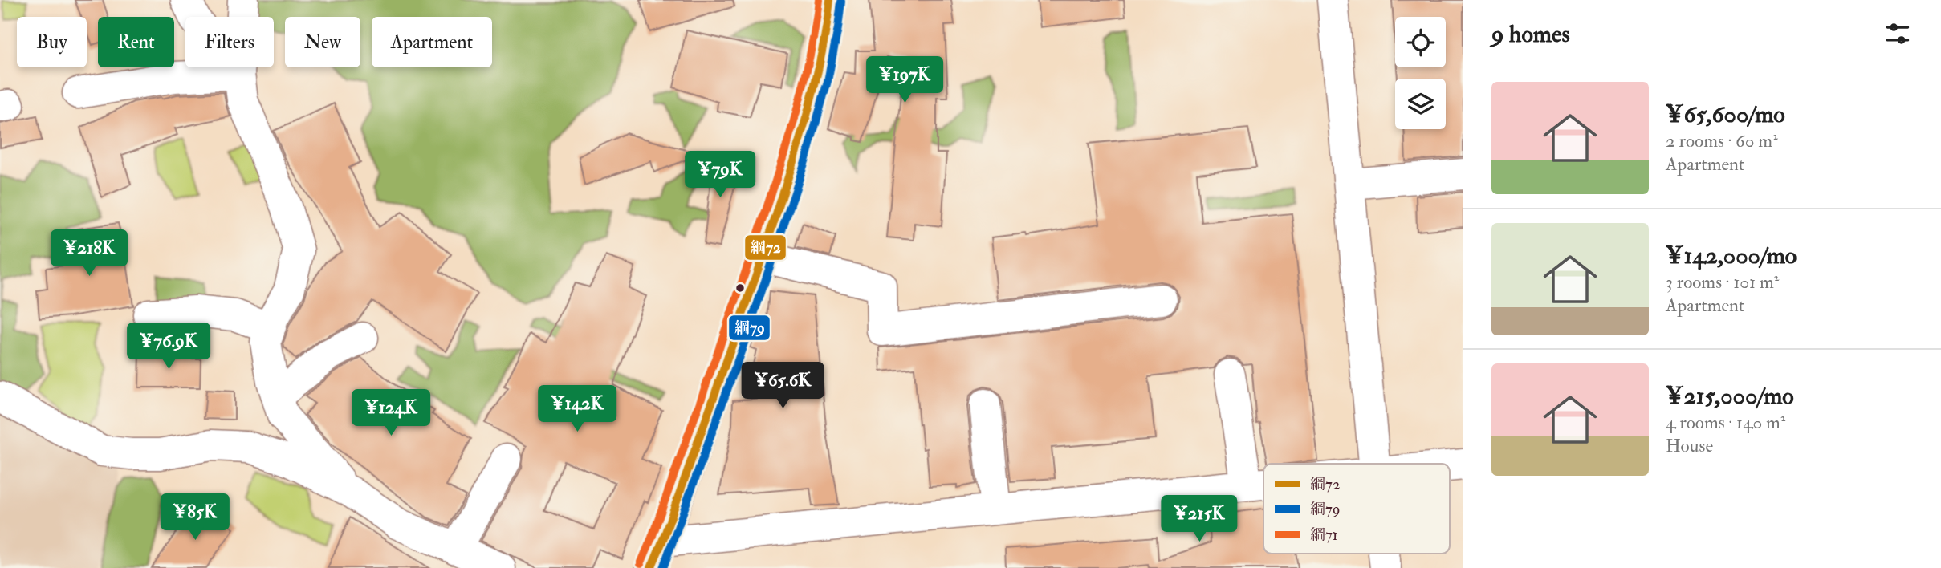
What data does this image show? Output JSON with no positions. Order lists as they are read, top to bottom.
{
  "lines": ["transit line 綱72", "transit line 綱71", "transit line 綱79"],
  "legend": ["綱72", "綱79", "綱71"],
  "page": {
    "heading": "9 homes",
    "chip": [
      "Buy",
      "Rent",
      "Filters",
      "New",
      "Apartment"
    ],
    "price": [
      "¥197K",
      "¥79K",
      "¥218K",
      "¥76.9K",
      "¥65.6K",
      "¥142K",
      "¥124K",
      "¥85K",
      "¥215K"
    ],
    "list": [
      {
        "name": "¥65,600/mo",
        "note": "2 rooms · 60 m² · Apartment"
      },
      {
        "name": "¥142,000/mo",
        "note": "3 rooms · 101 m² · Apartment"
      },
      {
        "name": "¥215,000/mo",
        "note": "4 rooms · 140 m² · House"
      }
    ]
  }
}
